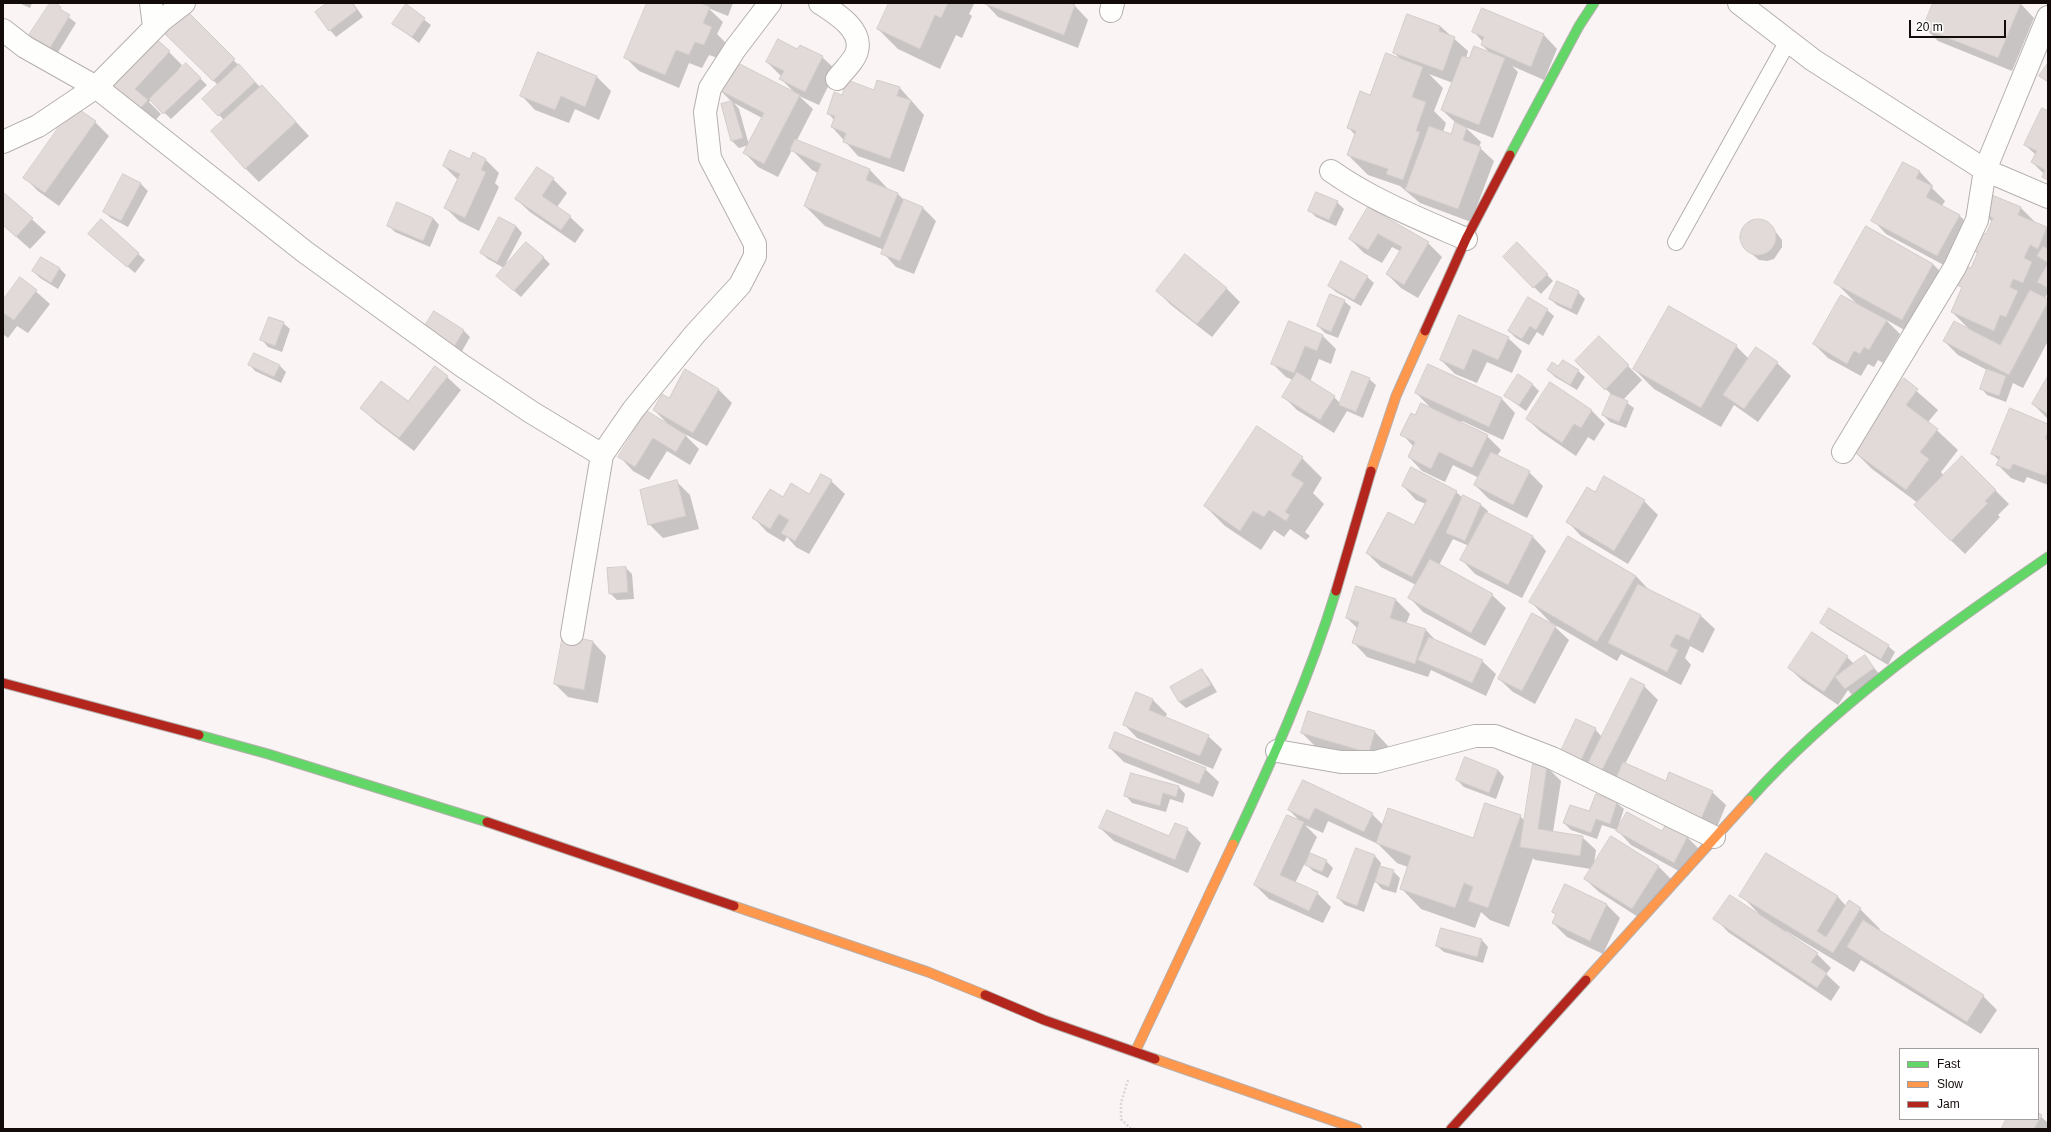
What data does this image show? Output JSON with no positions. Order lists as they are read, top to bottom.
{
  "legend": ["Fast", "Slow", "Jam"],
  "scale_bar": "20 m"
}
